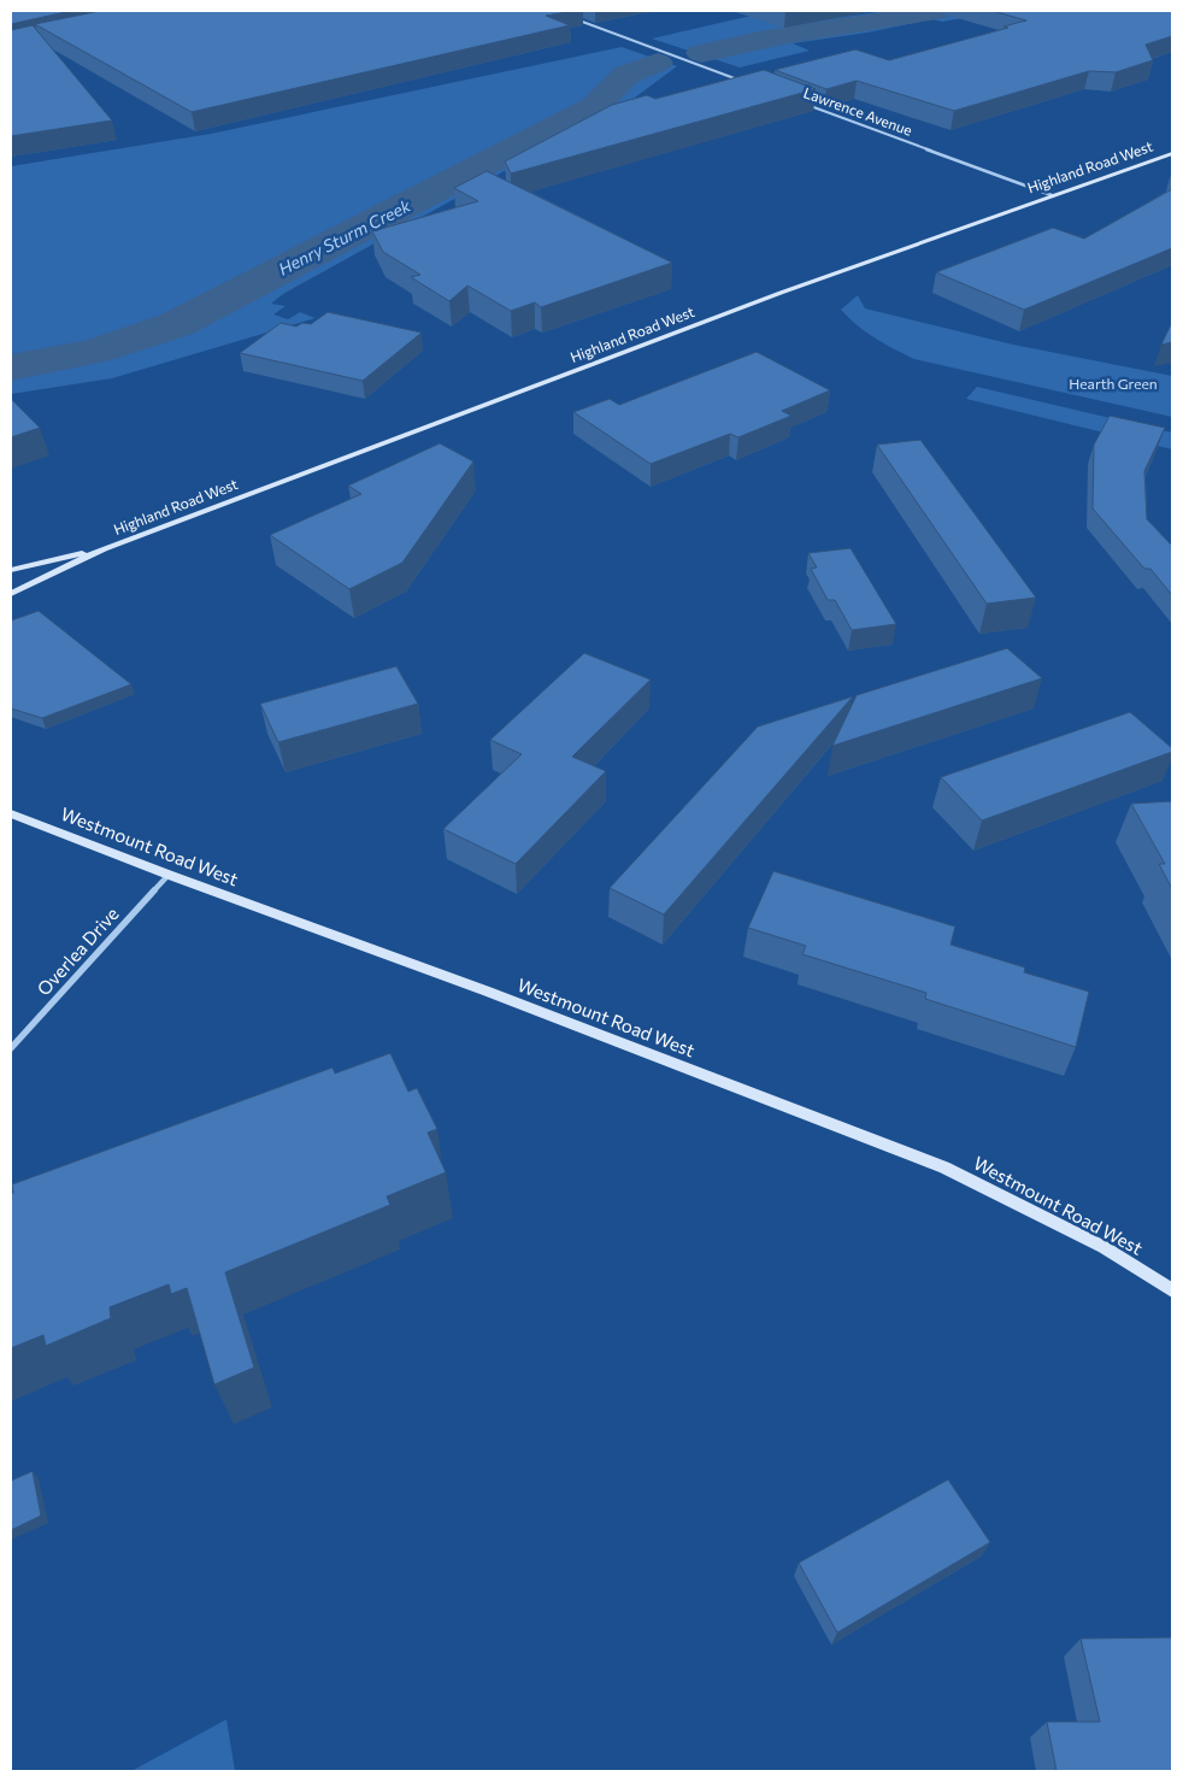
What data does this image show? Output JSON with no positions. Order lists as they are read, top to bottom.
{
  "streets": {
    "main road": ["Highland Road West", "Westmount Road West"],
    "street": ["Lawrence Avenue", "Overlea Drive"]
  },
  "crossings": [
    ["Lawrence Avenue", "Highland Road West"],
    ["Westmount Road West", "Overlea Drive"]
  ],
  "water": ["Henry Sturm Creek"],
  "parks": ["Hearth Green"]
}
